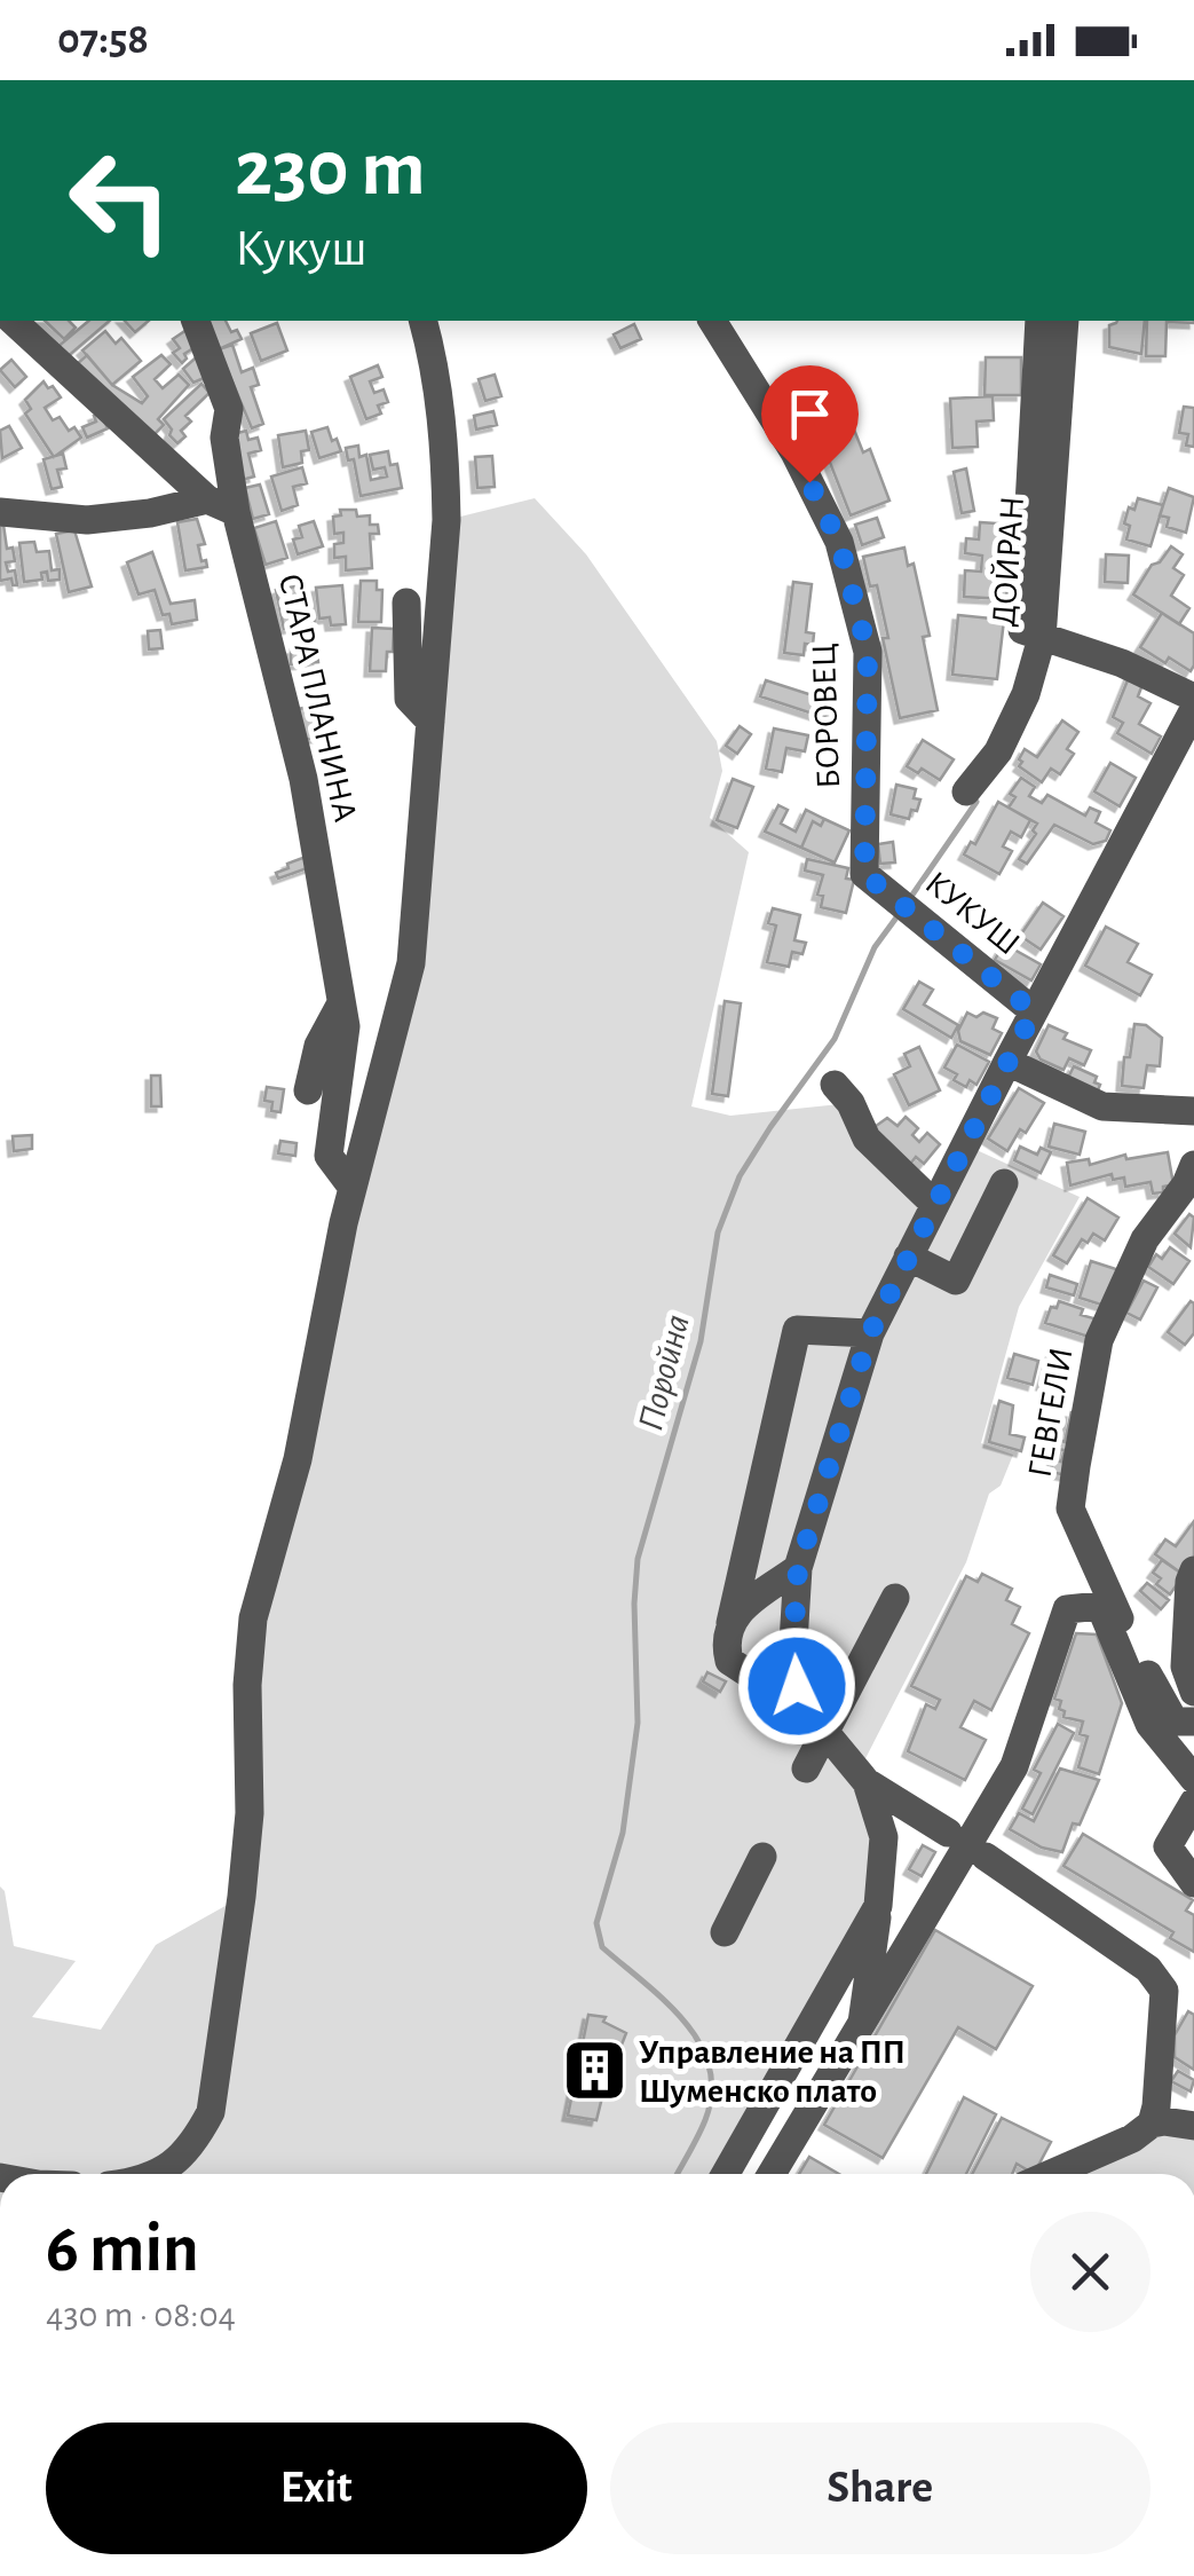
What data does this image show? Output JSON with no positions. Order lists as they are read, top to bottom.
{
  "streets": {
    "street": [
      "ДОЙРАН",
      "СТАРА ПЛАНИНА",
      "БОРОВЕЦ",
      "КУКУШ",
      "ГЕВГЕЛИ"
    ]
  },
  "crossings": [
    ["БОРОВЕЦ", "КУКУШ"]
  ],
  "water": ["Поройна"],
  "places": {
    "building": ["Управление на ПП Шуменско плато"]
  },
  "page": {
    "status": "07:58",
    "turn": ["230 m", "Кукуш"],
    "heading": ["6 min", "430 m · 08:04"],
    "buttons": ["Exit", "Share"]
  }
}
